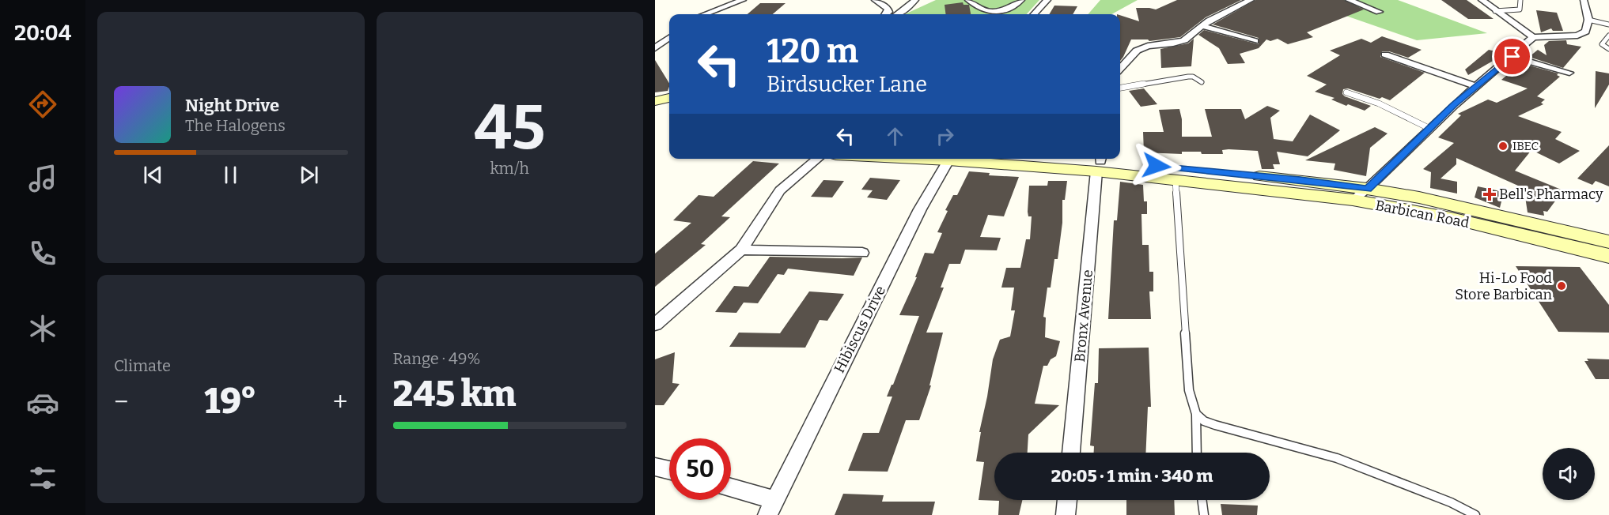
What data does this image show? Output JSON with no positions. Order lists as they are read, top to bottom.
{
  "streets": {
    "main road": ["Barbican Road"],
    "street": ["Bronx Avenue", "Hibiscus Drive"]
  },
  "crossings": [
    ["Barbican Road", "Bronx Avenue"],
    ["Barbican Road", "Hibiscus Drive"]
  ],
  "places": {
    "other": ["IBEC", "Hi-Lo Food Store Barbican"],
    "health": ["Bell's Pharmacy"]
  },
  "page": {
    "tabs": "20:04",
    "tile": [
      ["45", "km/h"],
      "Climate",
      ["Range · 49%", "245 km"]
    ],
    "turn": ["120 m", "Birdsucker Lane"],
    "song": ["Night Drive", "The Halogens"],
    "heat": ["−", "19°", "+"],
    "limit": "50",
    "trip": "20:05 · 1 min · 340 m"
  }
}
